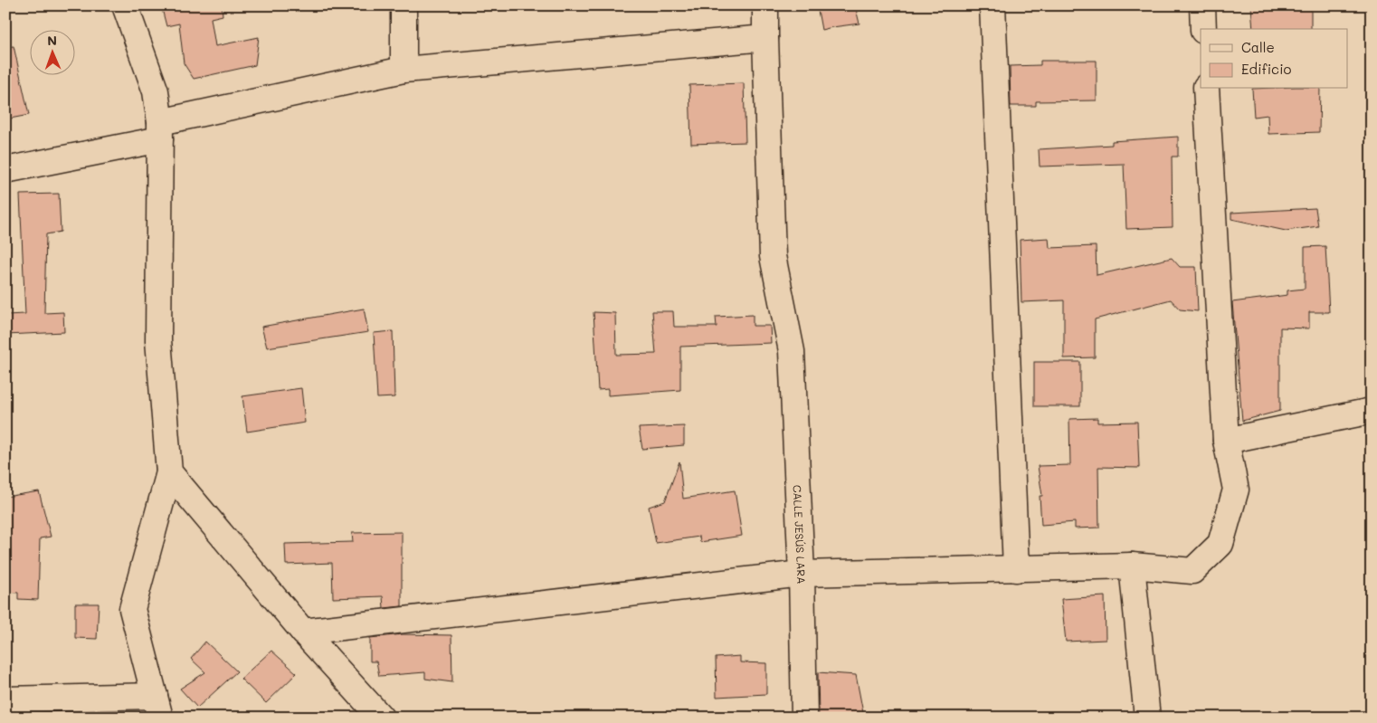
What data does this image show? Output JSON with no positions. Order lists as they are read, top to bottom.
{
  "streets": {
    "street": ["CALLE JESÚS LARA"]
  },
  "legend": ["Calle", "Edificio"],
  "north": "top"
}
